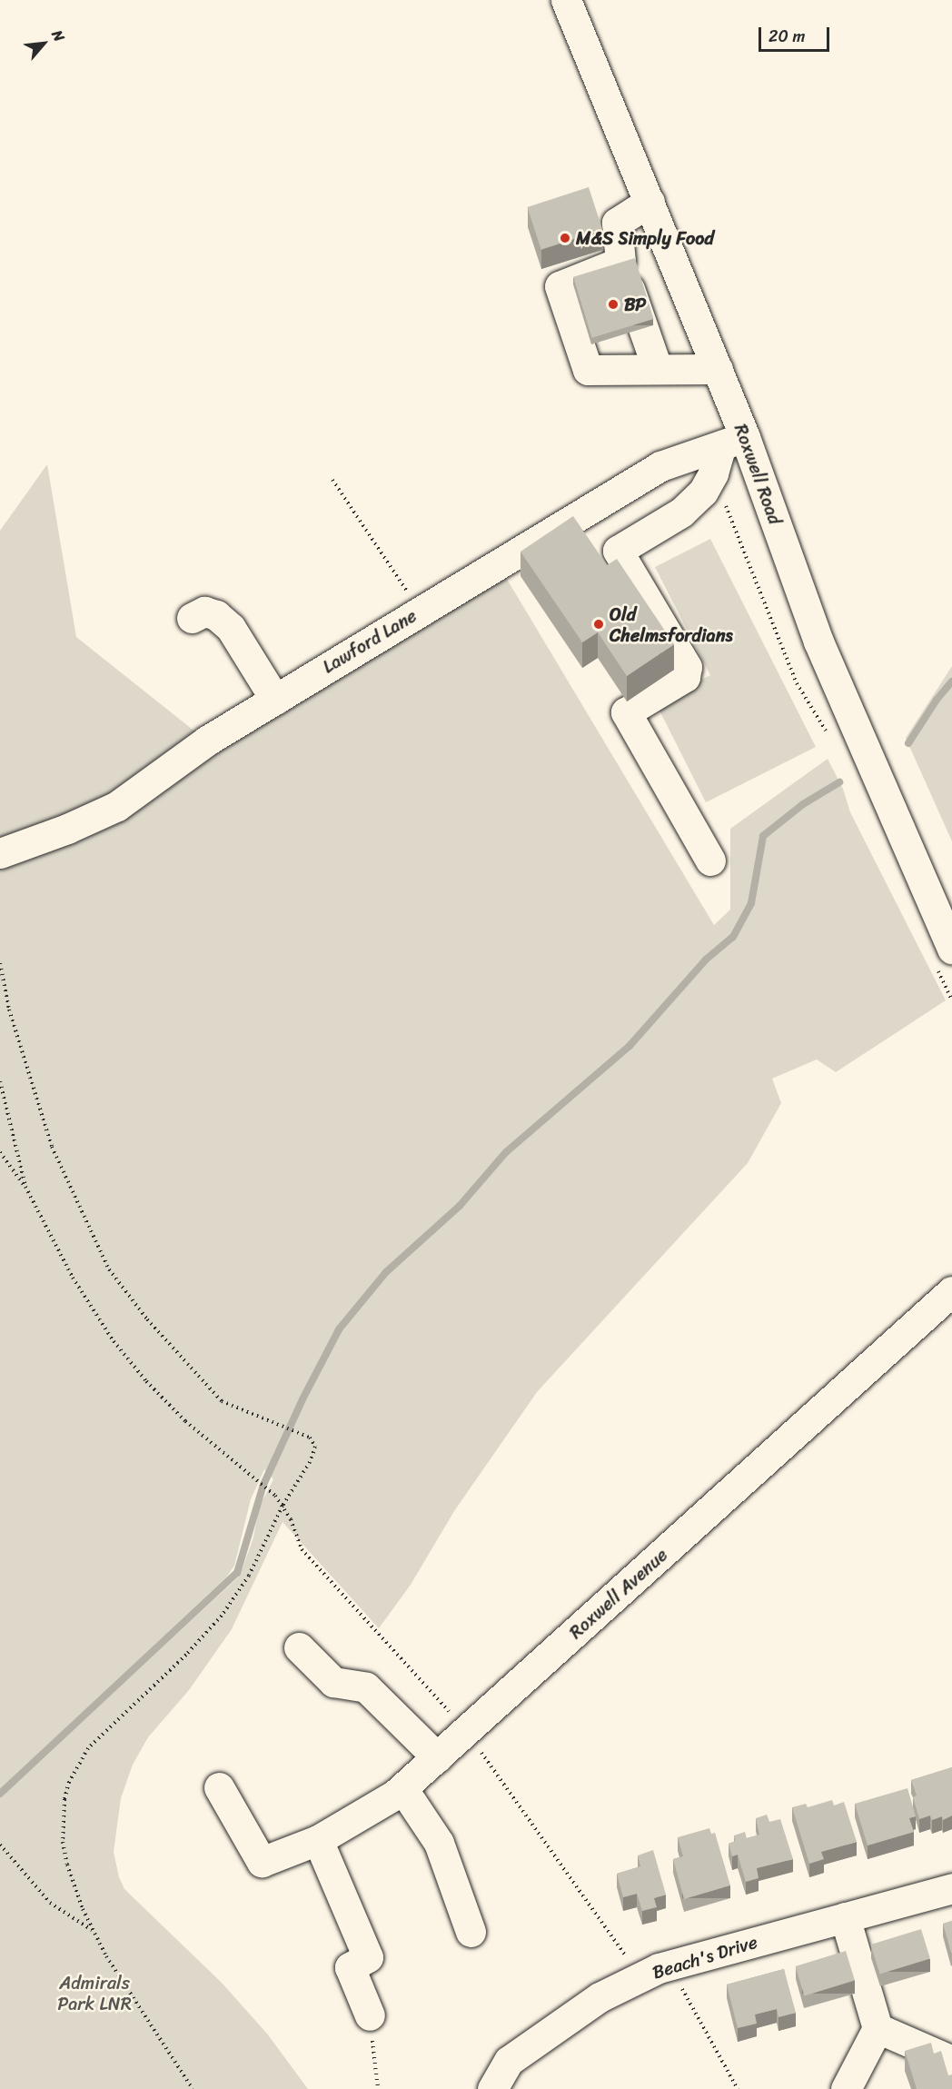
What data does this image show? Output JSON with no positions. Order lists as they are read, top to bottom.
{
  "streets": {
    "street": [
      "Roxwell Road",
      "Lawford Lane",
      "Roxwell Avenue",
      "Beach's Drive"
    ]
  },
  "crossings": [
    ["Roxwell Road", "Lawford Lane"]
  ],
  "parks": ["Admirals Park LNR"],
  "places": ["M&S Simply Food", "BP", "Old Chelmsfordians"],
  "scale_bar": "20 m",
  "north": "top right"
}
